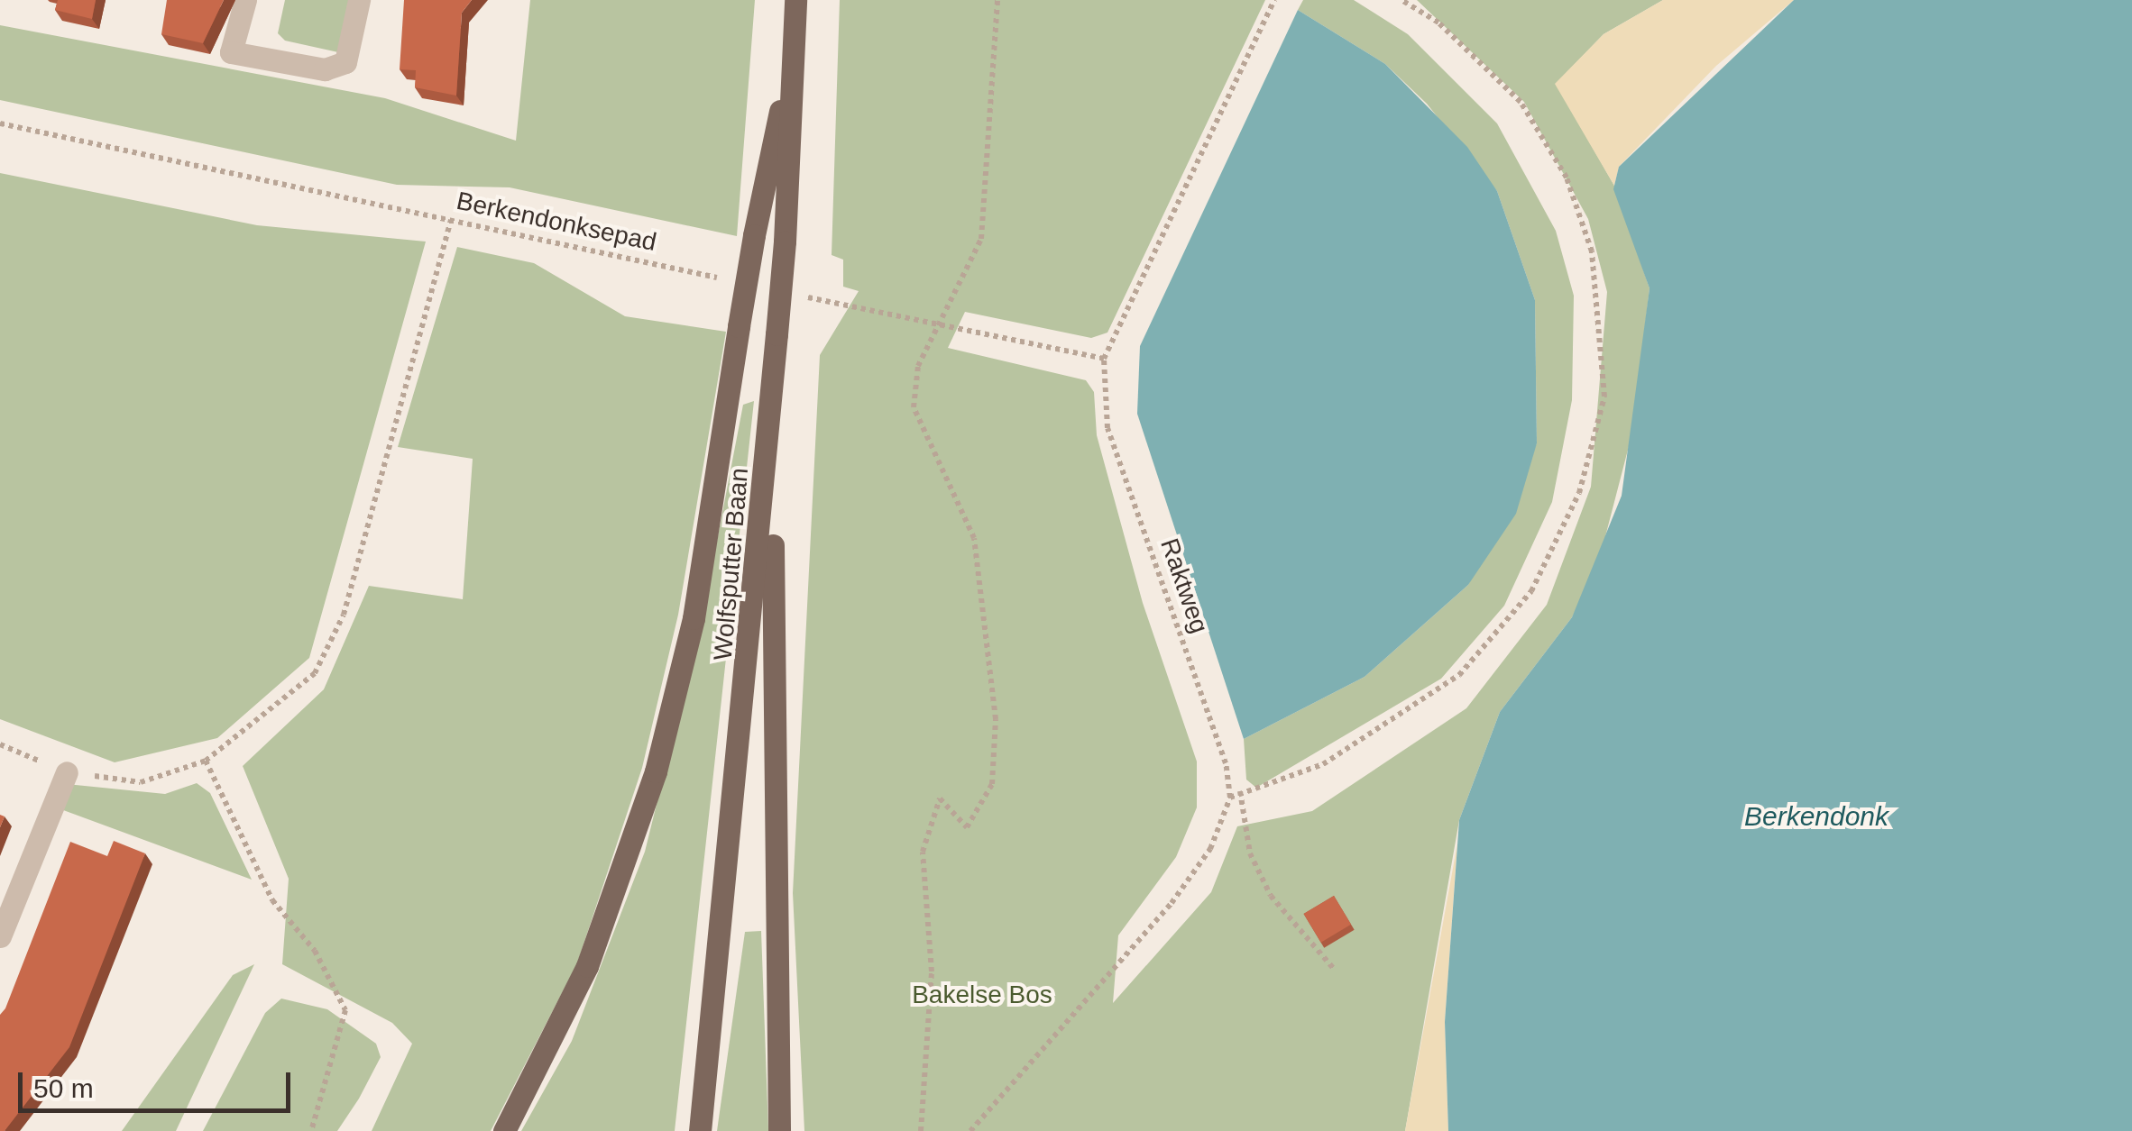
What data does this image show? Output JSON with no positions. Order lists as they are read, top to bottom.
{
  "streets": {
    "main road": ["Wolfsputter Baan"],
    "path": ["Berkendonksepad", "Raktweg"]
  },
  "water": ["Berkendonk"],
  "parks": ["Bakelse Bos"],
  "scale_bar": "50 m"
}
